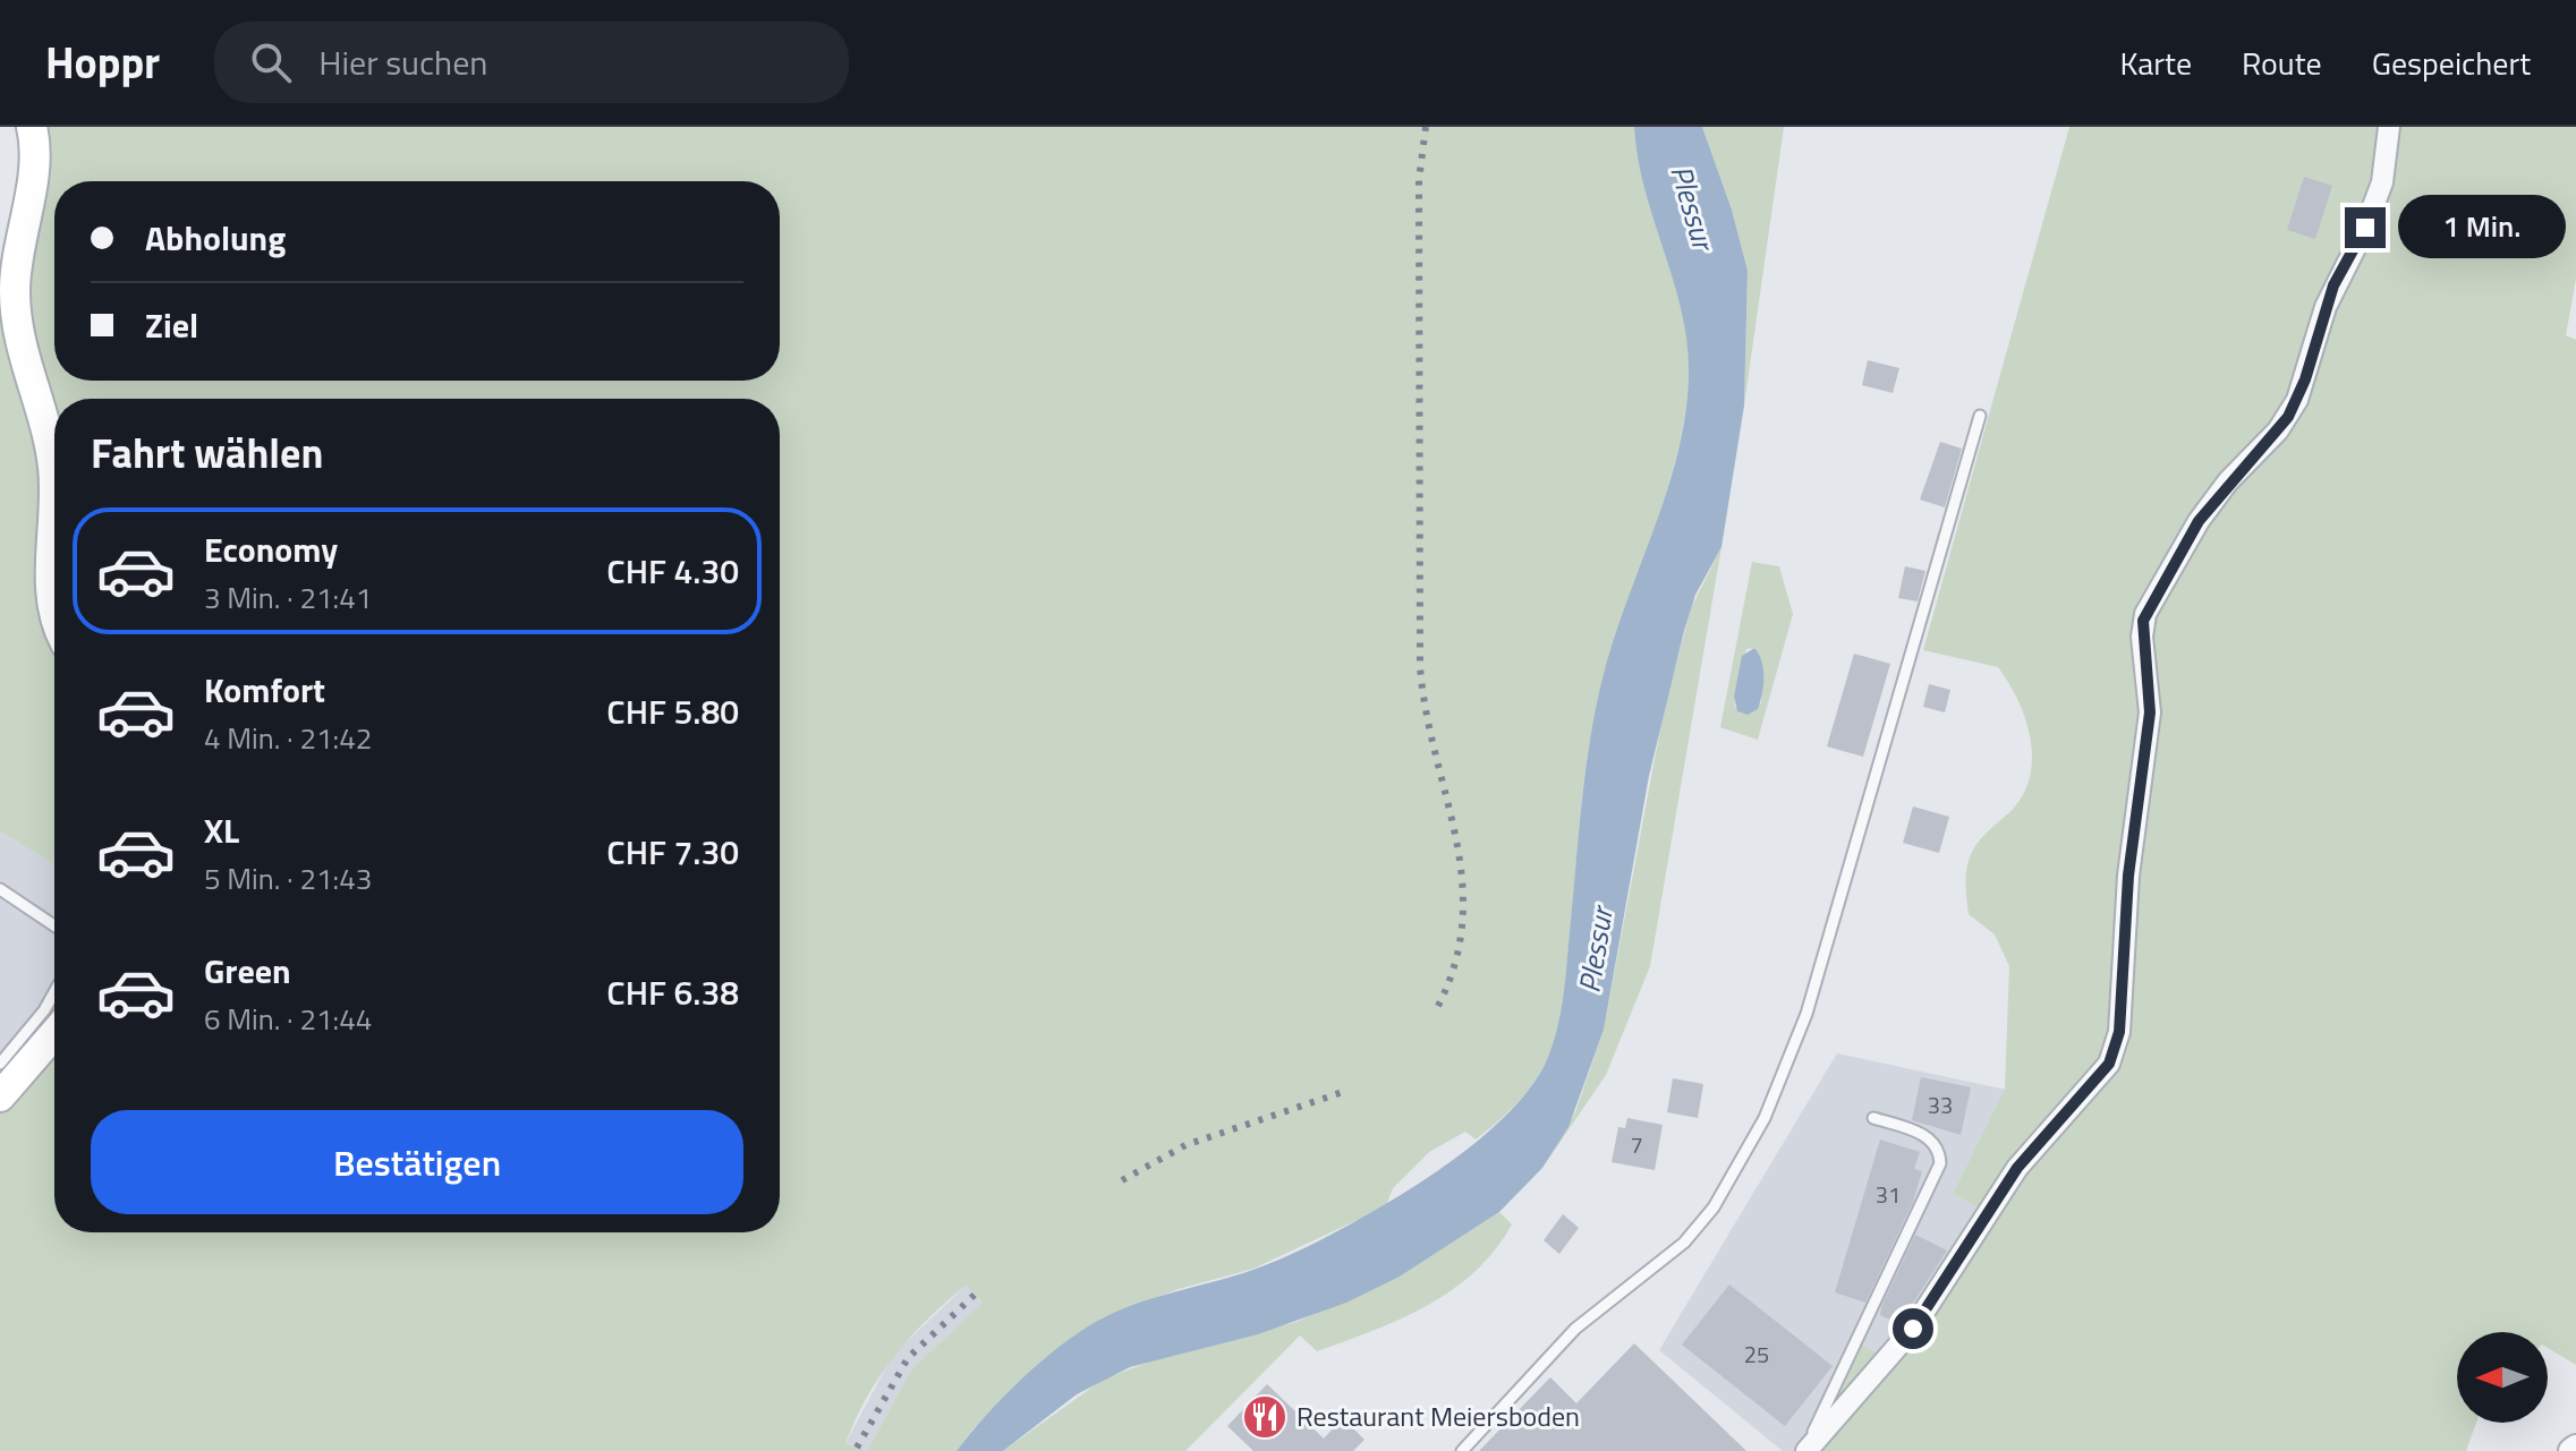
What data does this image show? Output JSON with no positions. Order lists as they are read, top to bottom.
{
  "water": ["Plessur"],
  "places": {
    "restaurant": ["Restaurant Meiersboden"]
  },
  "house_numbers": [
    "33",
    "7",
    "31",
    "25"
  ],
  "north": "left",
  "page": {
    "header": "Hoppr",
    "search": "Hier suchen",
    "nav": ["Karte", "Route", "Gespeichert"],
    "banner": ["Abholung", "Ziel"],
    "bubble": "1 Min.",
    "heading": "Fahrt wählen",
    "list": [
      {
        "name": "Economy",
        "note": "3 Min. · 21:41",
        "value": "CHF 4.30"
      },
      {
        "name": "Komfort",
        "note": "4 Min. · 21:42",
        "value": "CHF 5.80"
      },
      {
        "name": "XL",
        "note": "5 Min. · 21:43",
        "value": "CHF 7.30"
      },
      {
        "name": "Green",
        "note": "6 Min. · 21:44",
        "value": "CHF 6.38"
      }
    ],
    "buttons": "Bestätigen"
  }
}
